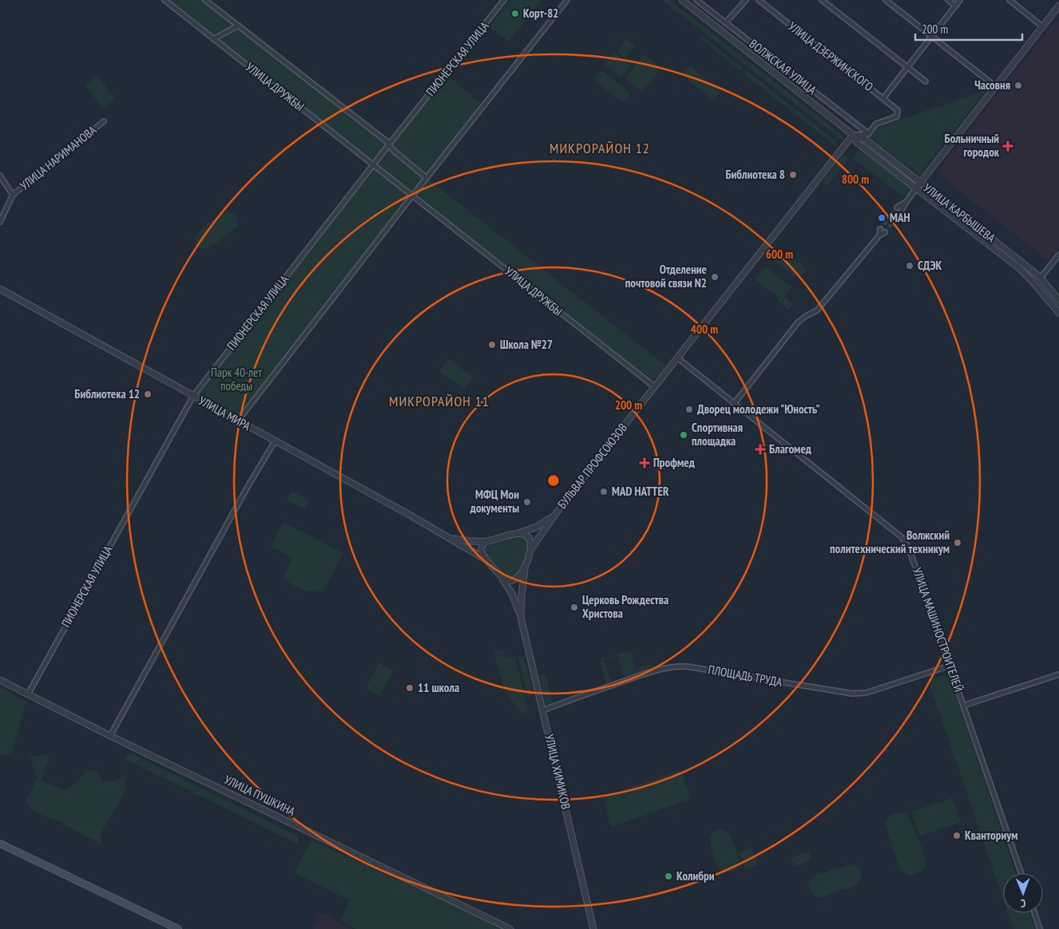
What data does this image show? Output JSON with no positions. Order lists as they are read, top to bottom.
{
  "streets": {
    "street": [
      "УЛИЦА ДЗЕРЖИНСКОГО",
      "ПИОНЕРСКАЯ УЛИЦА",
      "ВОЛЖСКАЯ УЛИЦА",
      "УЛИЦА ДРУЖБЫ",
      "УЛИЦА НАРИМАНОВА",
      "УЛИЦА КАРБЫШЕВА",
      "УЛИЦА МИРА",
      "БУЛЬВАР ПРОФСОЮЗОВ",
      "УЛИЦА МАШИНОСТРОИТЕЛЕЙ",
      "ПЛОЩАДЬ ТРУДА",
      "УЛИЦА ХИМИКОВ",
      "УЛИЦА ПУШКИНА"
    ]
  },
  "crossings": [
    ["УЛИЦА ДЗЕРЖИНСКОГО", "ВОЛЖСКАЯ УЛИЦА"],
    ["ПИОНЕРСКАЯ УЛИЦА", "УЛИЦА ДРУЖБЫ"],
    ["ПИОНЕРСКАЯ УЛИЦА", "УЛИЦА МИРА"],
    ["ПИОНЕРСКАЯ УЛИЦА", "УЛИЦА ПУШКИНА"],
    ["УЛИЦА ДРУЖБЫ", "БУЛЬВАР ПРОФСОЮЗОВ"],
    ["УЛИЦА КАРБЫШЕВА", "БУЛЬВАР ПРОФСОЮЗОВ"],
    ["УЛИЦА МИРА", "БУЛЬВАР ПРОФСОЮЗОВ"],
    ["УЛИЦА МИРА", "УЛИЦА ХИМИКОВ"],
    ["БУЛЬВАР ПРОФСОЮЗОВ", "УЛИЦА МАШИНОСТРОИТЕЛЕЙ"],
    ["БУЛЬВАР ПРОФСОЮЗОВ", "УЛИЦА ХИМИКОВ"],
    ["УЛИЦА МАШИНОСТРОИТЕЛЕЙ", "ПЛОЩАДЬ ТРУДА"],
    ["ПЛОЩАДЬ ТРУДА", "УЛИЦА ХИМИКОВ"]
  ],
  "districts": ["МИКРОРАЙОН 12", "МИКРОРАЙОН 11"],
  "parks": ["Парк 40-лет победы"],
  "places": {
    "other": [
      "Корт-82",
      "Часовня",
      "Библиотека 8",
      "МАН",
      "СДЭК",
      "Отделение почтовой связи N2",
      "Школа №27",
      "Библиотека 12",
      "Дворец молодежи \"Юность\"",
      "Спортивная площадка",
      "MAD HATTER",
      "МФЦ Мои документы",
      "Волжский политехнический техникум",
      "Церковь Рождества Христова",
      "11 школа",
      "Кванториум",
      "Колибри"
    ],
    "health": ["Больничный городок", "Благомед", "Профмед"]
  },
  "scale_bar": "200 m",
  "north": "bottom",
  "rings": [
    "800 m",
    "600 m",
    "400 m",
    "200 m"
  ]
}
